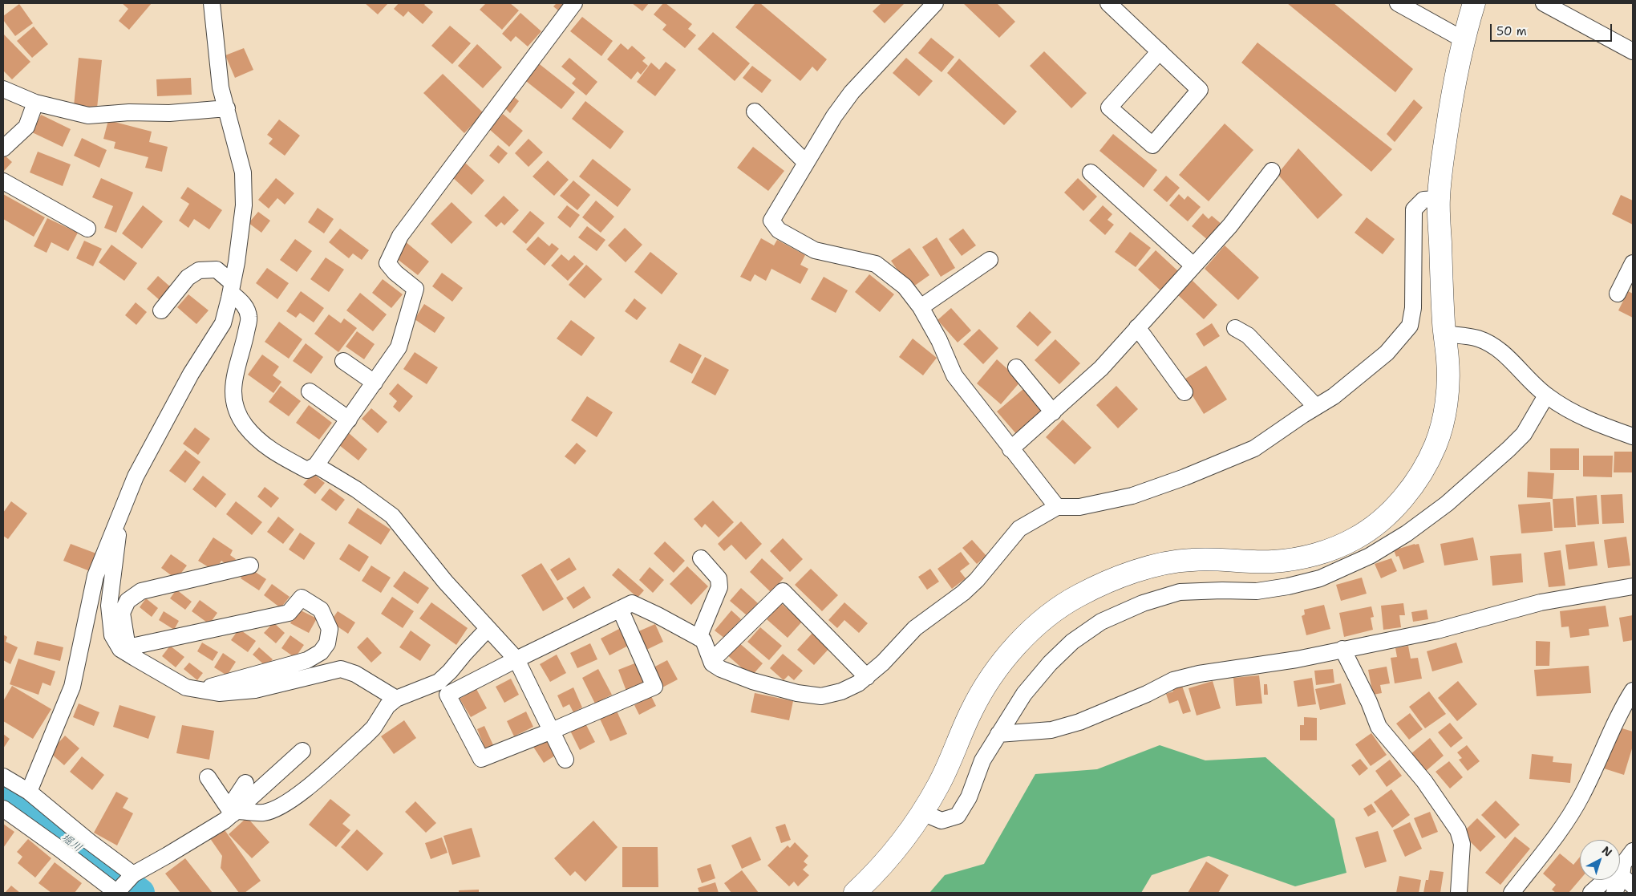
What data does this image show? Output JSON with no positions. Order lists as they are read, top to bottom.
{
  "water": ["堀川"],
  "scale_bar": "50 m",
  "north": "top right"
}
